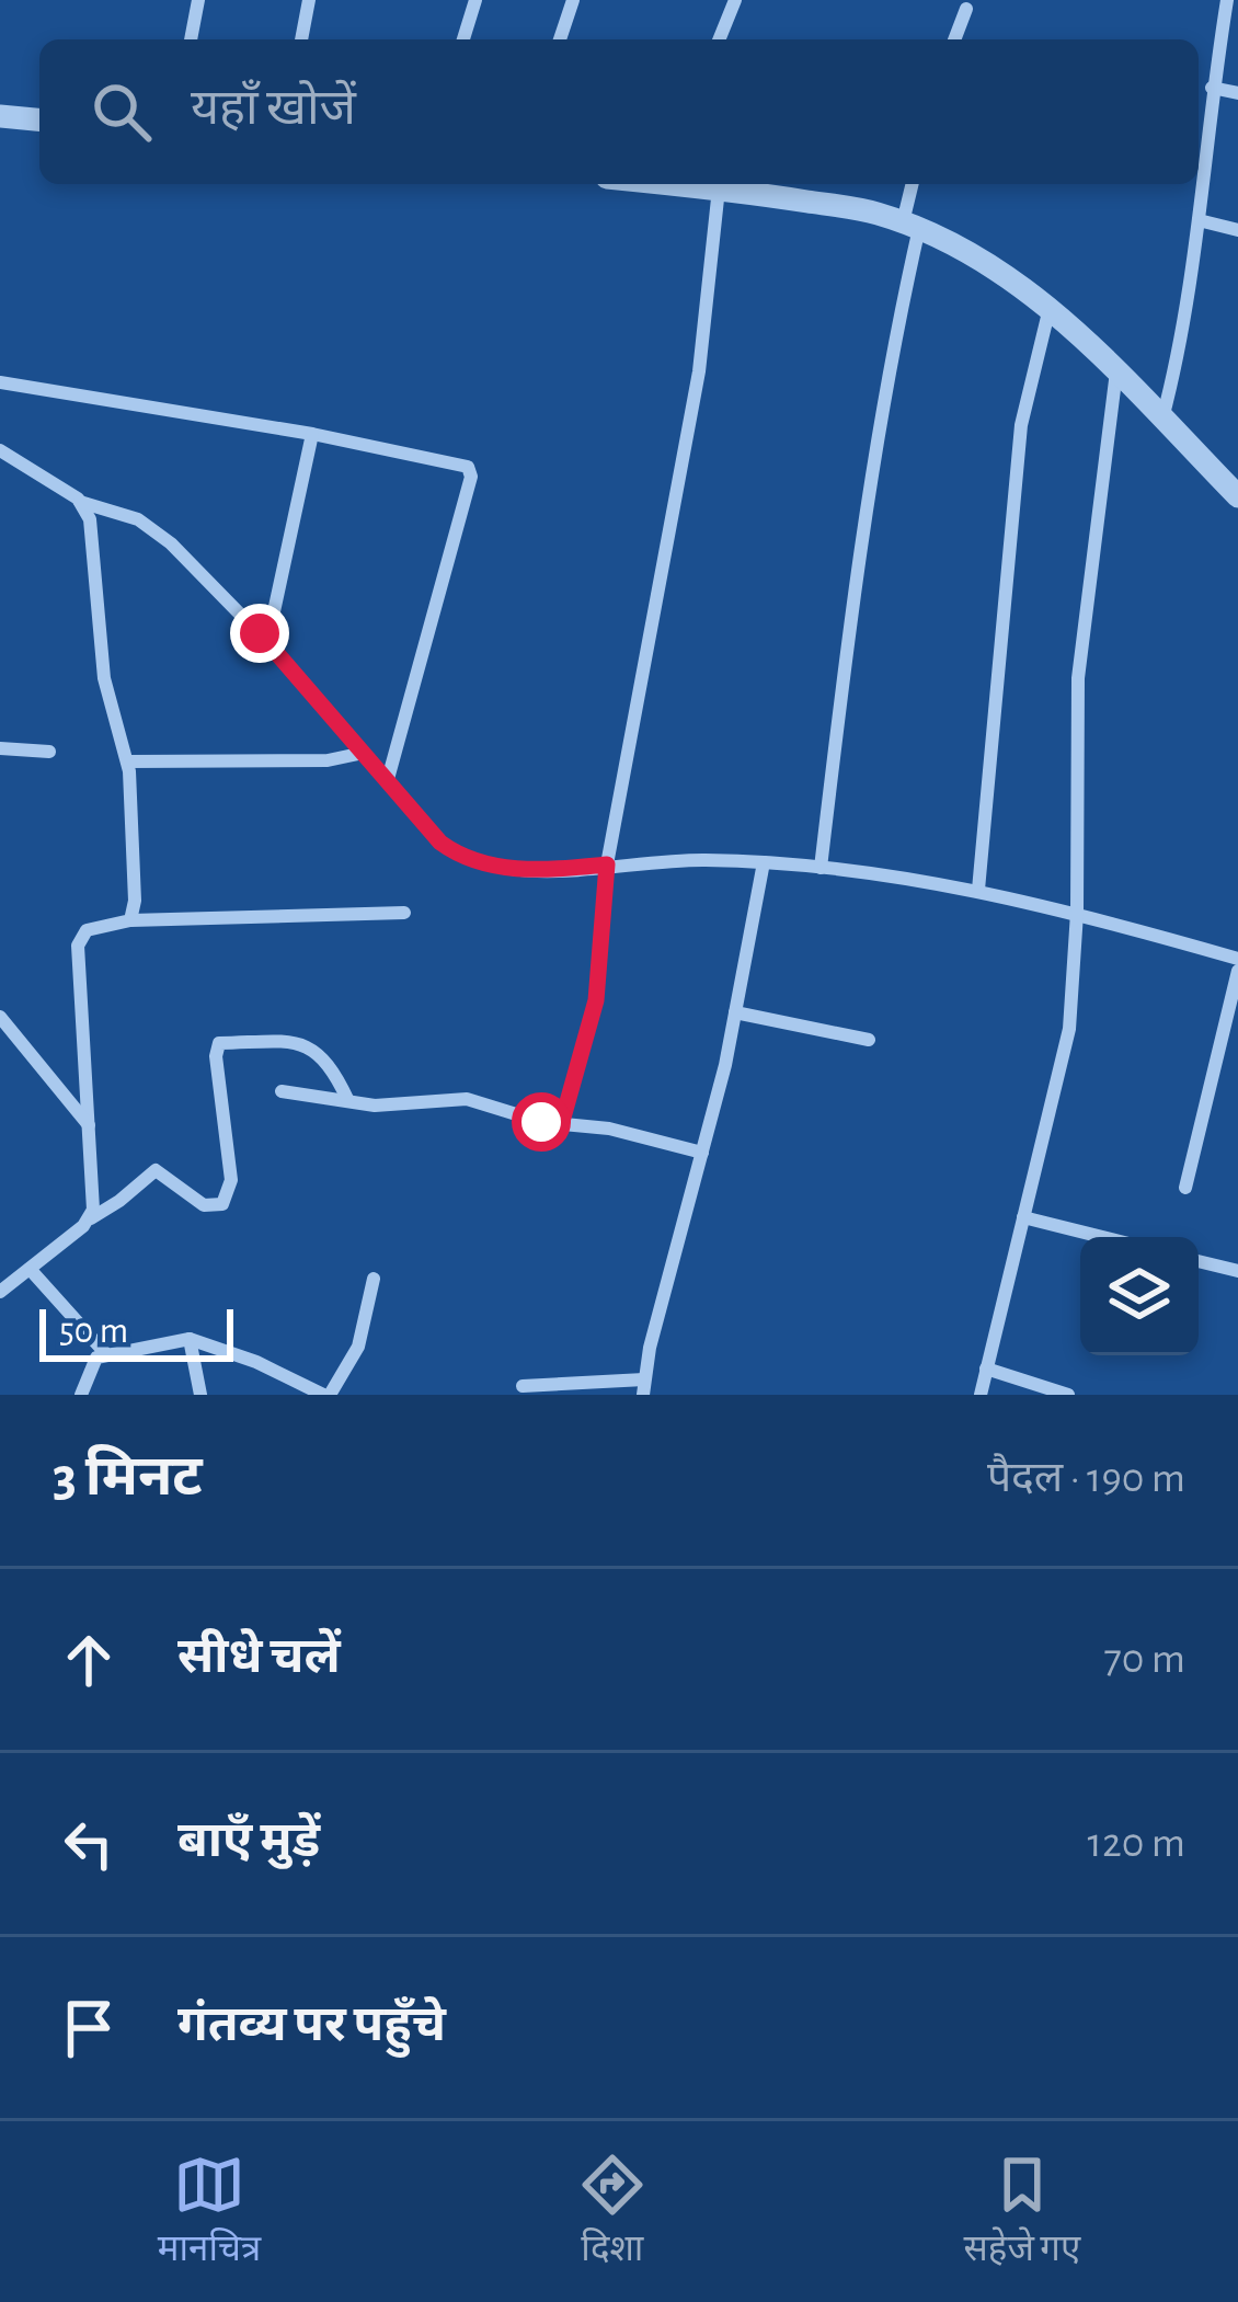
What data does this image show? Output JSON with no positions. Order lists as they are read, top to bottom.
{
  "scale_bar": "50 m",
  "page": {
    "search": "यहाँ खोजें",
    "scale": "50 m",
    "heading": ["3 मिनट", "पैदल · 190 m"],
    "list": [
      ["सीधे चलें", "70 m"],
      ["बाएँ मुड़ें", "120 m"],
      "गंतव्य पर पहुँचे"
    ],
    "nav": ["मानचित्र", "दिशा", "सहेजे गए"]
  }
}
